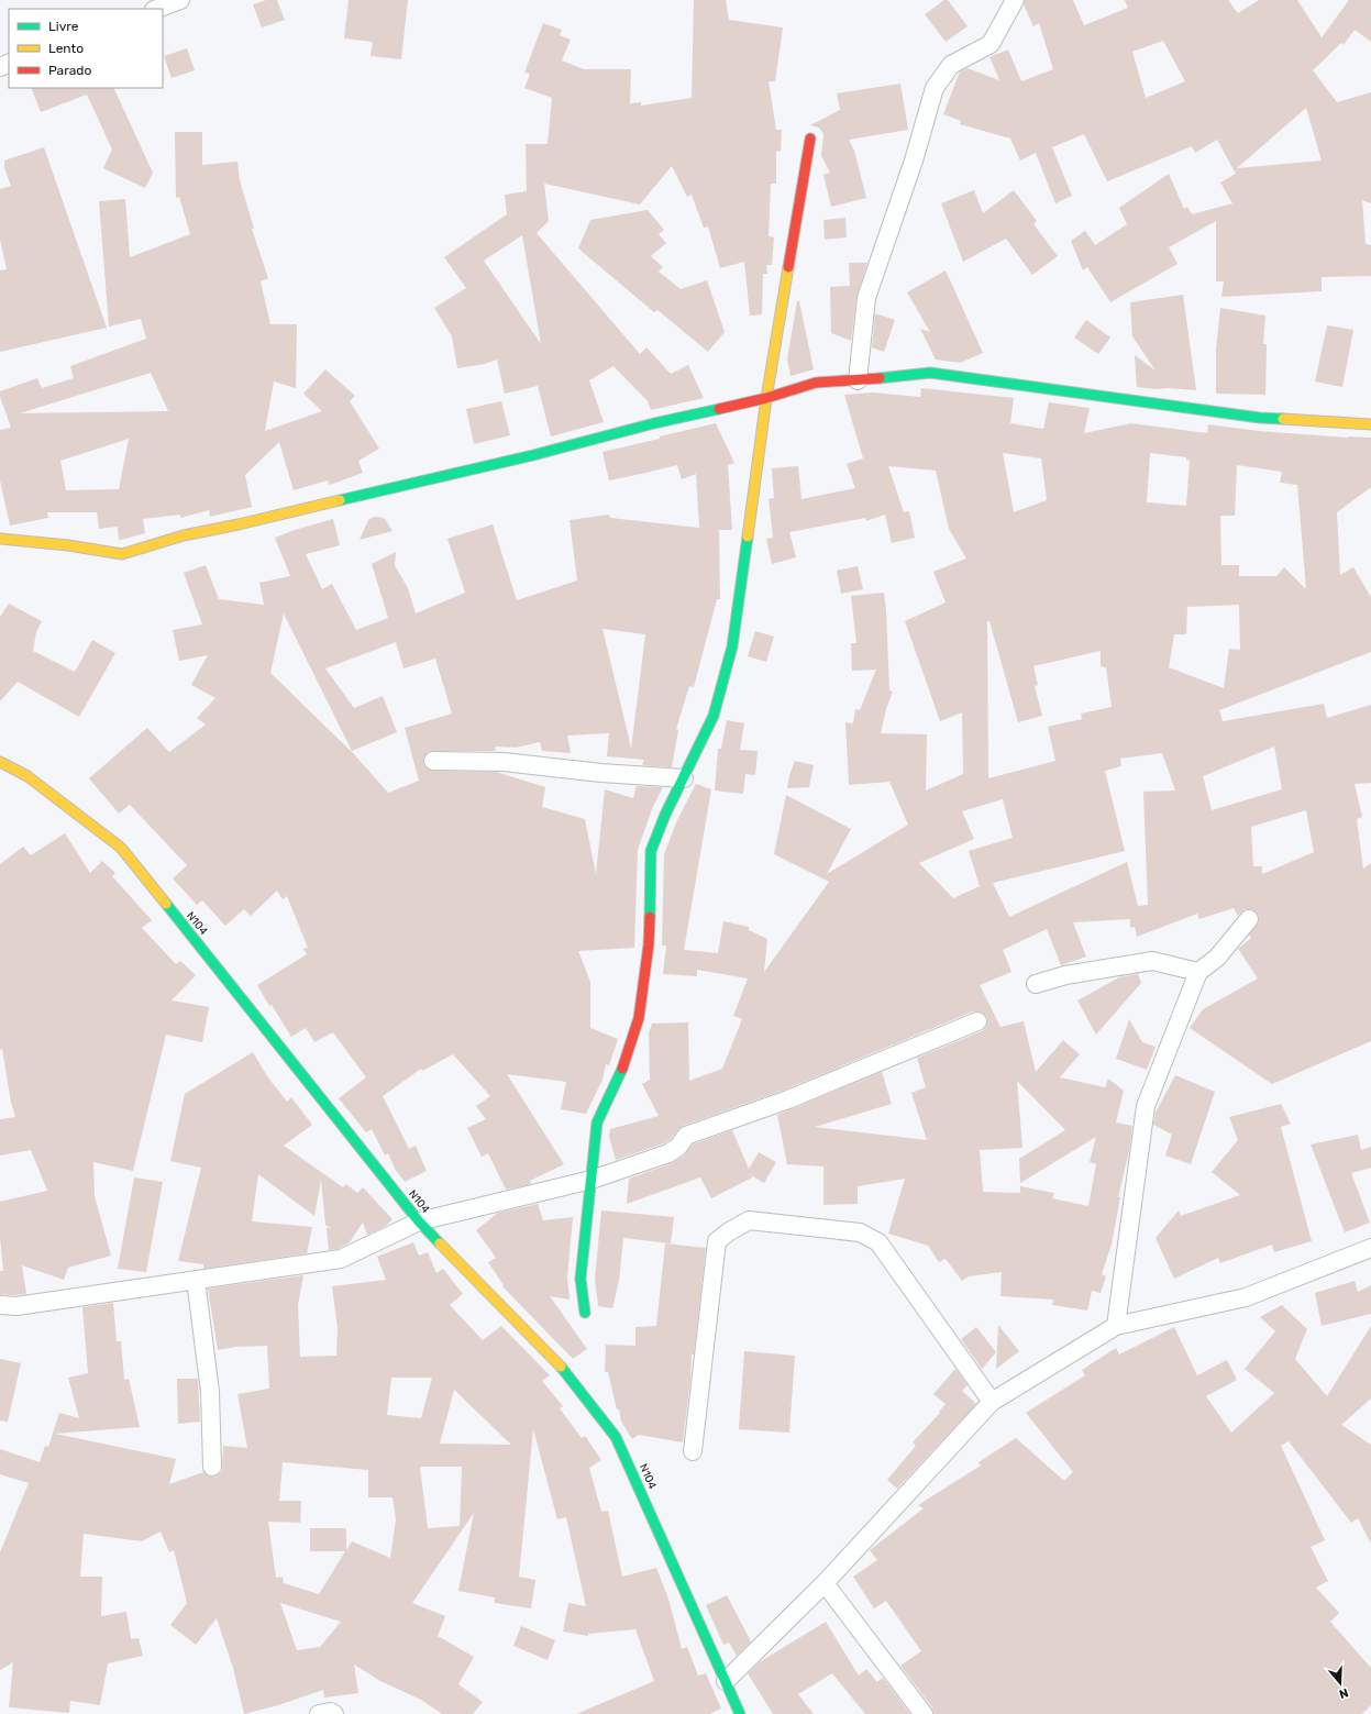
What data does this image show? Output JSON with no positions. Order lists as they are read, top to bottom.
{
  "streets": {
    "street": ["N104"]
  },
  "legend": ["Livre", "Lento", "Parado"],
  "north": "bottom"
}
